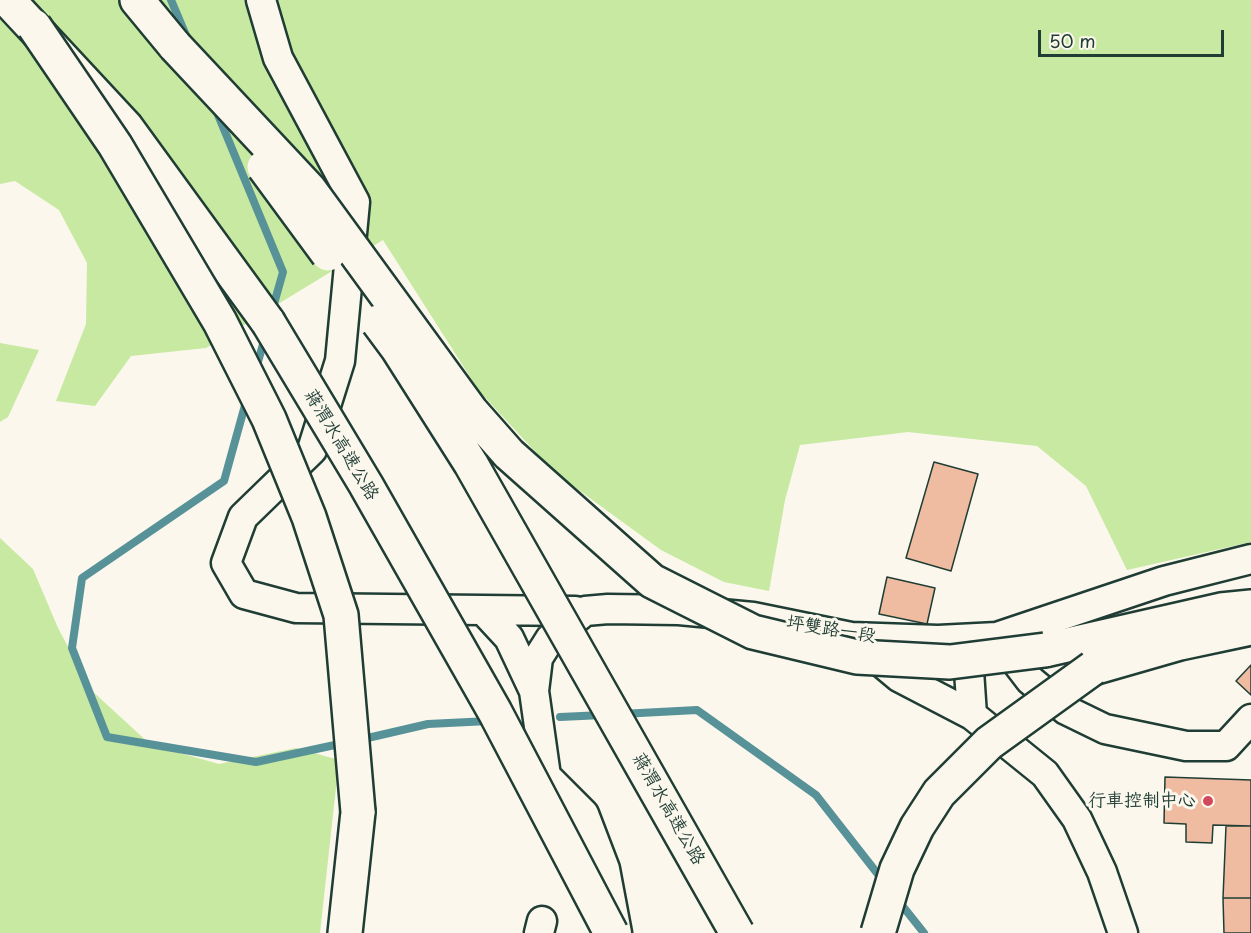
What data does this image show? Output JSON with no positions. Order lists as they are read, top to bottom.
{
  "streets": {
    "highway": ["蔣渭水高速公路"],
    "street": ["坪雙路一段"]
  },
  "places": ["行車控制中心"],
  "scale_bar": "50 m"
}
